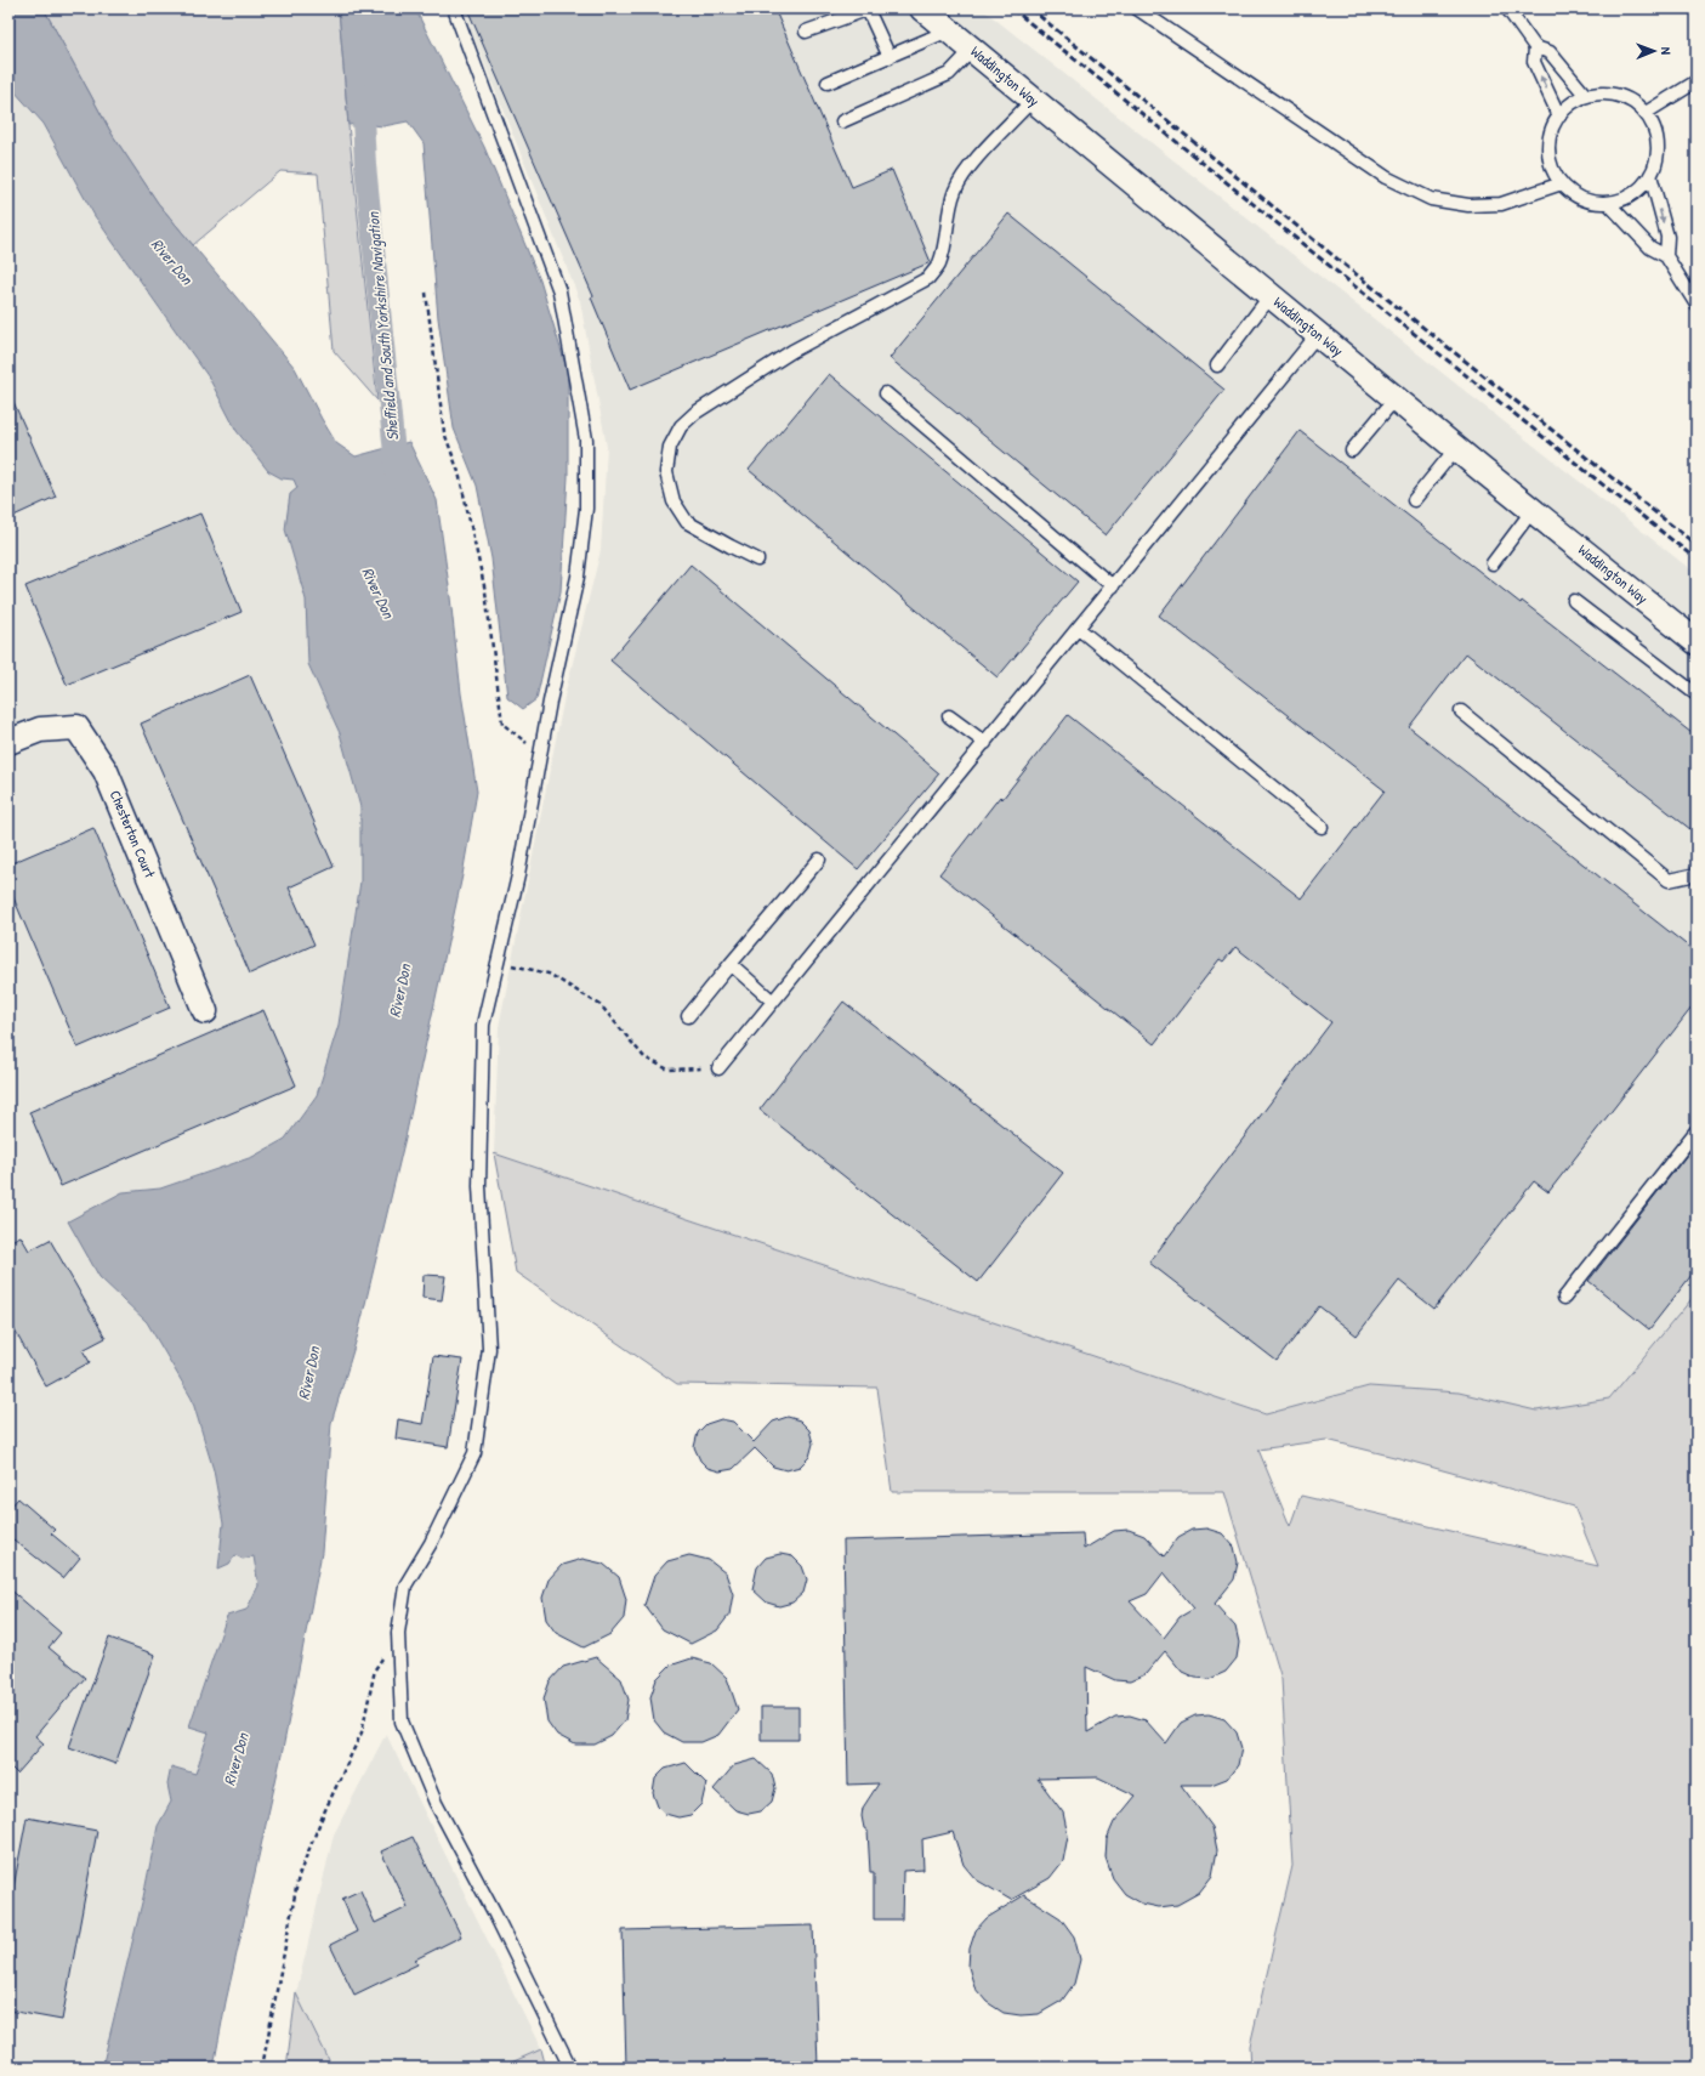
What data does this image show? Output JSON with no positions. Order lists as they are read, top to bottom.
{
  "streets": {
    "street": ["Waddington Way", "Chesterton Court"]
  },
  "water": ["River Don", "Sheffield and South Yorkshire Navigation"],
  "north": "right"
}
